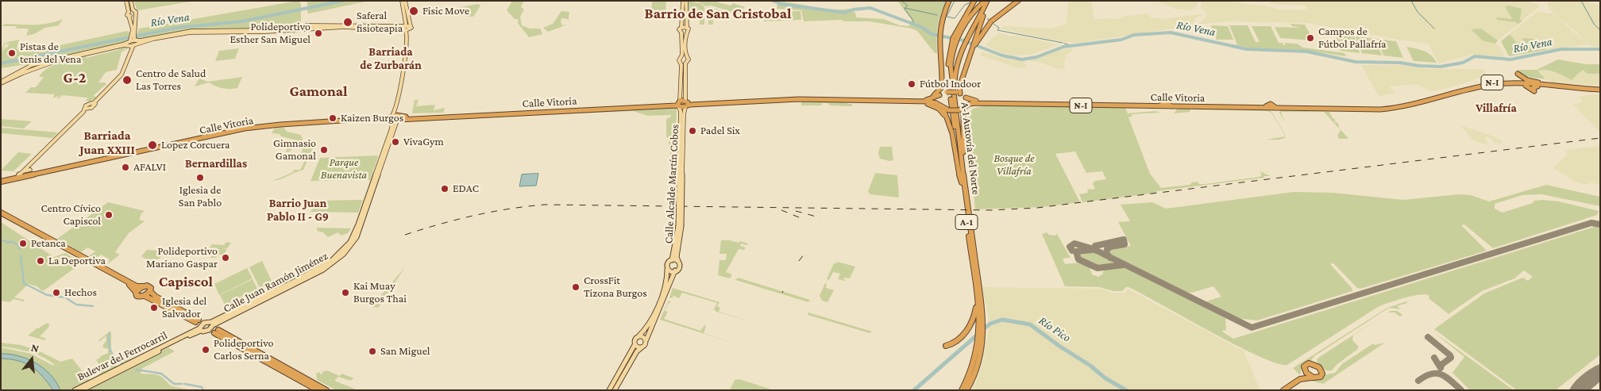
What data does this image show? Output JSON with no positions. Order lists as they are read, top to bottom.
{
  "streets": {
    "highway": [
      "N-I",
      "Calle Vitoria",
      "A-1 Autovía del Norte",
      "A-1"
    ],
    "main road": ["Calle Alcalde Martín Cobos", "Calle Juan Ramón Jiménez", "Bulevar del Ferrocarril"]
  },
  "crossings": [
    ["N-I", "Calle Vitoria"],
    ["N-I", "A-1"],
    ["Calle Vitoria", "Calle Alcalde Martín Cobos"],
    ["Calle Vitoria", "A-1"],
    ["Calle Vitoria", "Calle Juan Ramón Jiménez"],
    ["A-1 Autovía del Norte", "A-1"]
  ],
  "districts": [
    "Barrio de San Cristobal",
    "Barriada de Zurbarán",
    "G-2",
    "Gamonal",
    "Villafría",
    "Barriada Juan XXIII",
    "Bernardillas",
    "Barrio Juan Pablo II - G9",
    "Capiscol"
  ],
  "water": ["Río Vena", "Río Pico"],
  "parks": ["Bosque de Villafría", "Parque Buenavista"],
  "places": [
    "Fisic Move",
    "Saferal fisioteapia",
    "Polideportivo Esther San Miguel",
    "Campos de Fútbol Pallafría",
    "Pistas de tenis del Vena",
    "Centro de Salud Las Torres",
    "Fútbol Indoor",
    "Kaizen Burgos",
    "Padel Six",
    "VivaGym",
    "Lopez Corcuera",
    "Gimnasio Gamonal",
    "AFALVI",
    "Iglesia de San Pablo",
    "EDAC",
    "Centro Cívico Capiscol",
    "Petanca",
    "Polideportivo Mariano Gaspar",
    "La Deportiva",
    "CrossFit Tizona Burgos",
    "Hechos",
    "Kai Muay Burgos Thai",
    "Iglesia del Salvador",
    "Polideportivo Carlos Serna",
    "San Miguel"
  ],
  "north": "top"
}
